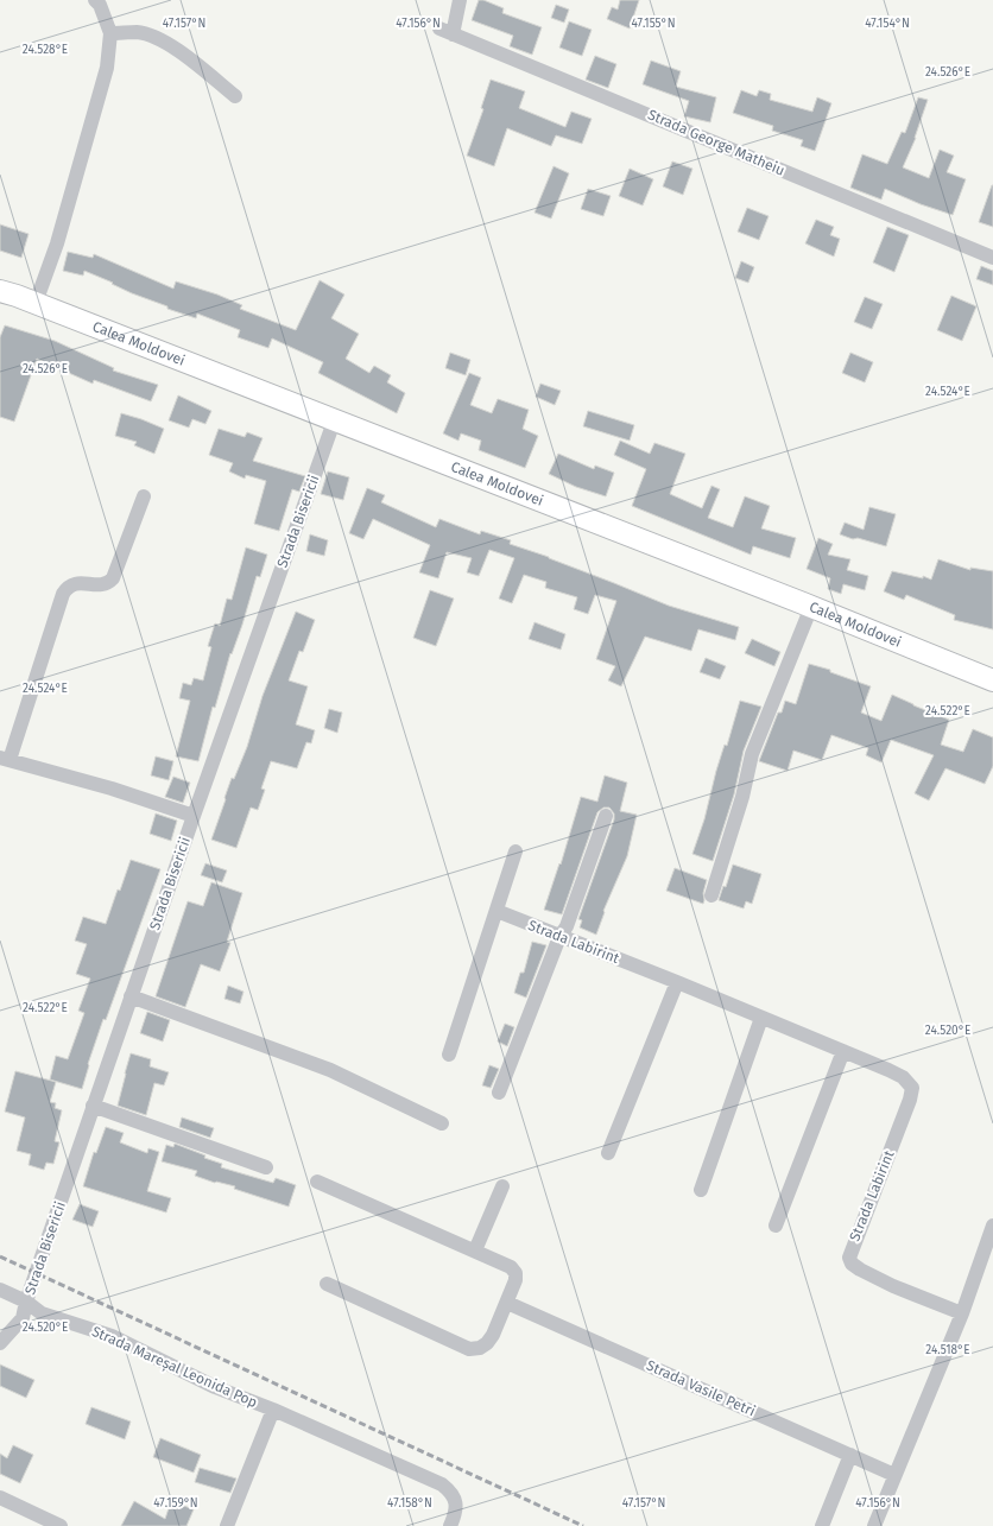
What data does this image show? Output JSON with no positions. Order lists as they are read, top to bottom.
{
  "streets": {
    "highway": ["Calea Moldovei"],
    "street": [
      "Strada George Matheiu",
      "Strada Bisericii",
      "Strada Labirint",
      "Strada Mareșal Leonida Pop",
      "Strada Vasile Petri"
    ]
  },
  "crossings": [
    ["Calea Moldovei", "Strada Bisericii"],
    ["Strada Bisericii", "Strada Mareșal Leonida Pop"]
  ],
  "coordinates": [
    "47.154°N",
    "47.157°N",
    "47.156°N",
    "47.155°N",
    "24.528°E",
    "24.526°E",
    "24.524°E",
    "24.522°E",
    "24.520°E",
    "24.518°E",
    "47.159°N",
    "47.158°N"
  ]
}
